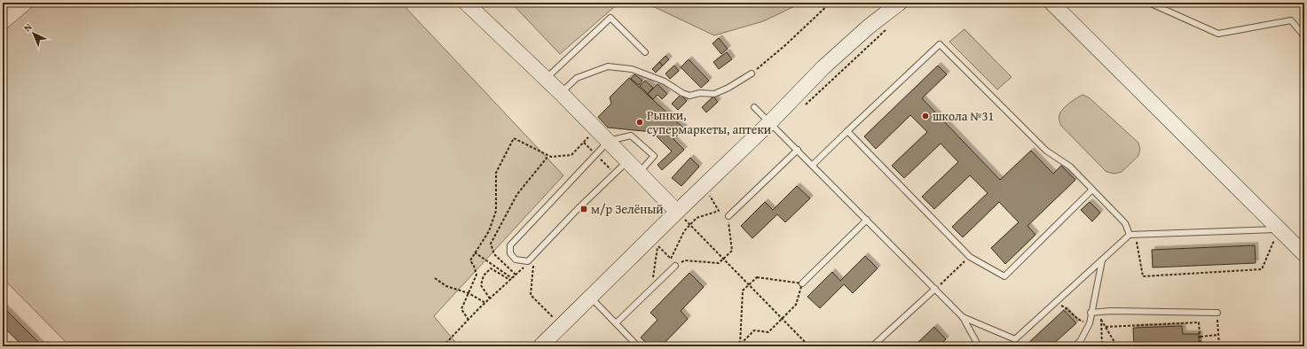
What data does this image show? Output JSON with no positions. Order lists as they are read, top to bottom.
{
  "places": {
    "other": ["школа №31", "Рынки, супермаркеты, аптеки"],
    "transit": ["м/р Зелёный"]
  },
  "north": "top left"
}
